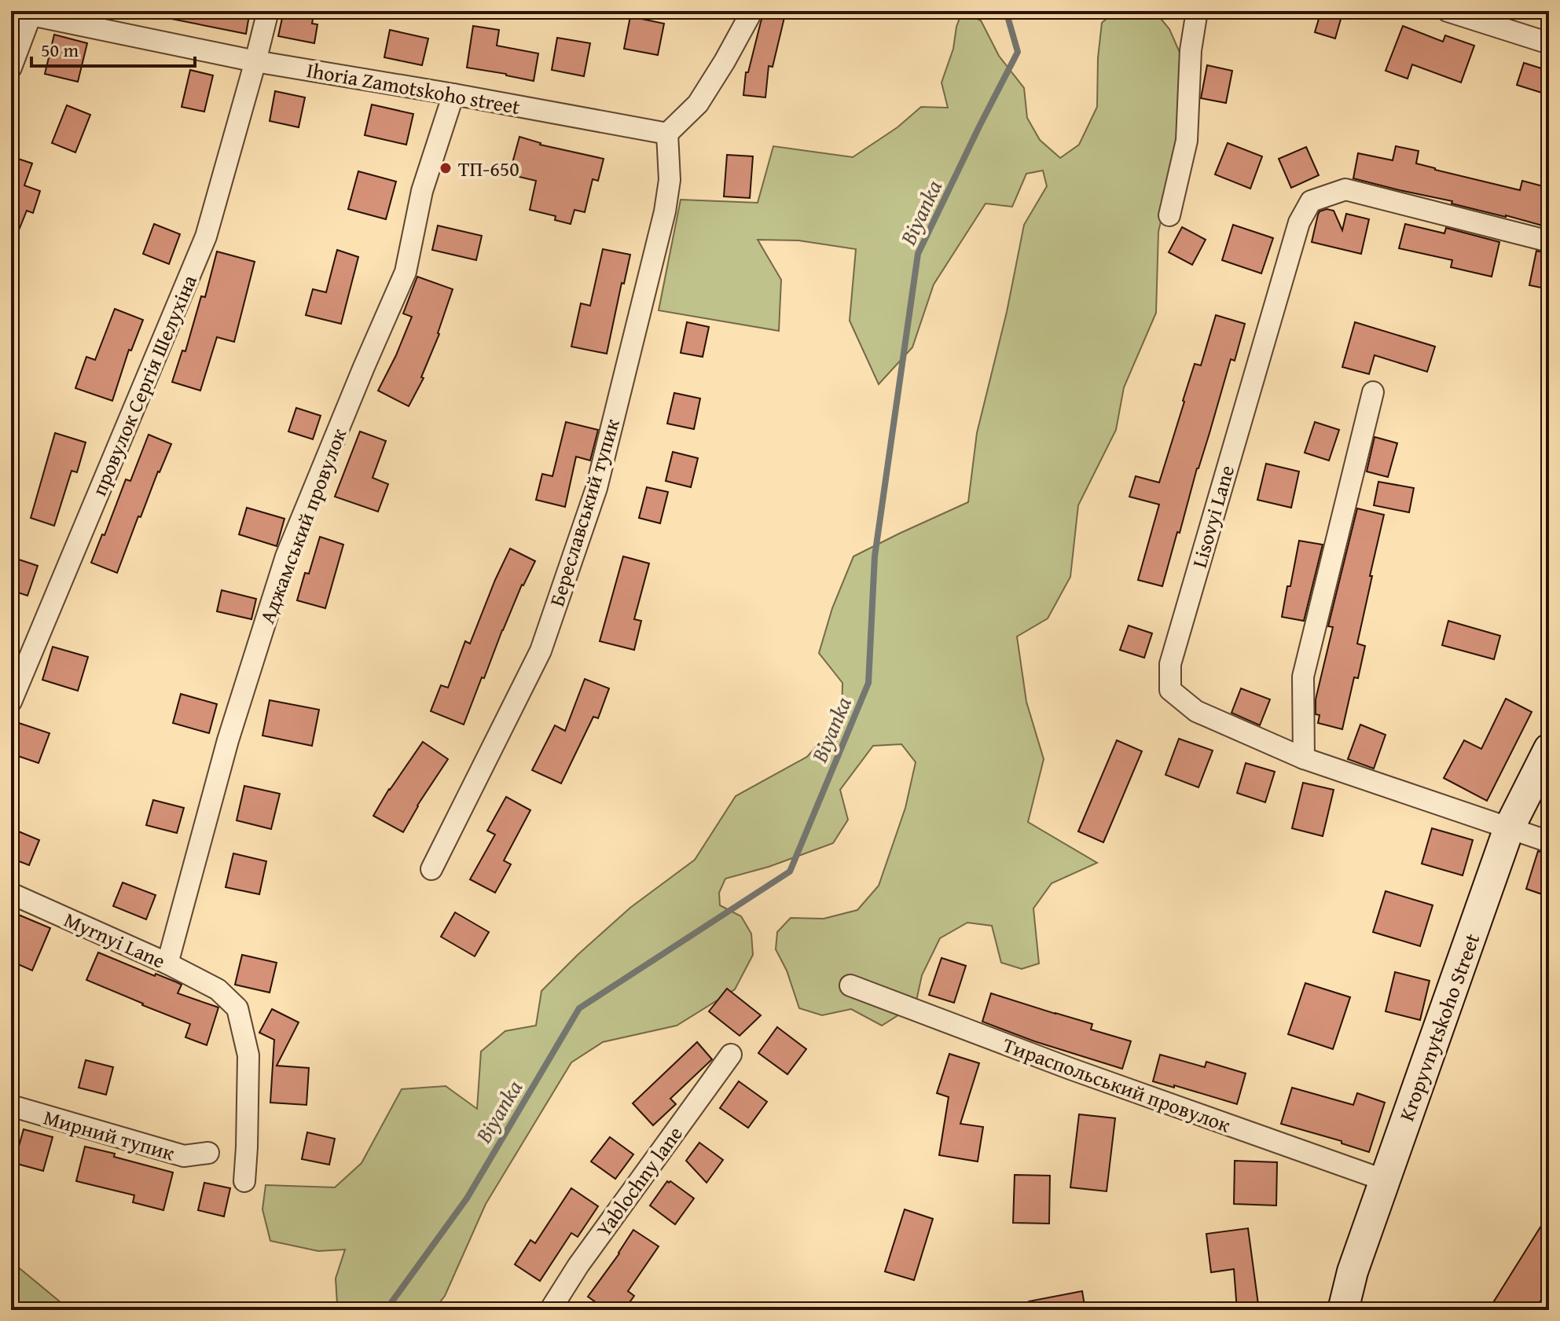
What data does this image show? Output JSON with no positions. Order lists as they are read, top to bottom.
{
  "streets": {
    "main road": ["Kropyvnytskoho Street"],
    "street": [
      "Ihoria Zamotskoho street",
      "провулок Сергія Шелухіна",
      "Береславський тупик",
      "Lisovyi Lane",
      "Аджамський провулок",
      "Myrnyi Lane",
      "Тираспольський провулок",
      "Мирний тупик",
      "Yablochny lane"
    ]
  },
  "crossings": [
    ["Ihoria Zamotskoho street", "провулок Сергія Шелухіна"],
    ["Ihoria Zamotskoho street", "Береславський тупик"],
    ["Ihoria Zamotskoho street", "Аджамський провулок"],
    ["Lisovyi Lane", "Kropyvnytskoho Street"],
    ["Аджамський провулок", "Myrnyi Lane"],
    ["Kropyvnytskoho Street", "Тираспольський провулок"]
  ],
  "water": ["Biyanka"],
  "places": ["ТП-650"],
  "scale_bar": "50 m"
}
